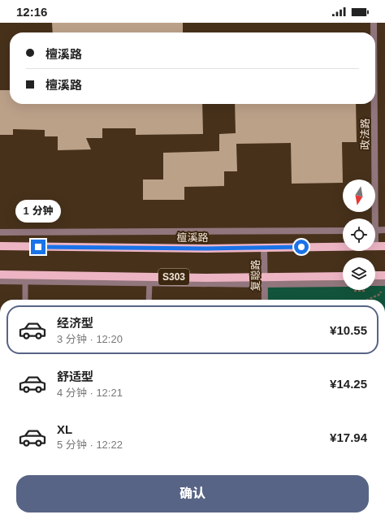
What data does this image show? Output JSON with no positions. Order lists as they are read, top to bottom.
{
  "streets": {
    "main road": ["檀溪路", "S303"],
    "street": ["政法路", "复聪路"]
  },
  "crossings": [
    ["檀溪路", "复聪路"],
    ["复聪路", "S303"]
  ],
  "north": "bottom",
  "page": {
    "status": "12:16",
    "banner": ["檀溪路", "檀溪路"],
    "bubble": "1 分钟",
    "list": [
      {
        "name": "经济型",
        "note": "3 分钟 · 12:20",
        "value": "¥10.55"
      },
      {
        "name": "舒适型",
        "note": "4 分钟 · 12:21",
        "value": "¥14.25"
      },
      {
        "name": "XL",
        "note": "5 分钟 · 12:22",
        "value": "¥17.94"
      }
    ],
    "buttons": "确认"
  }
}
